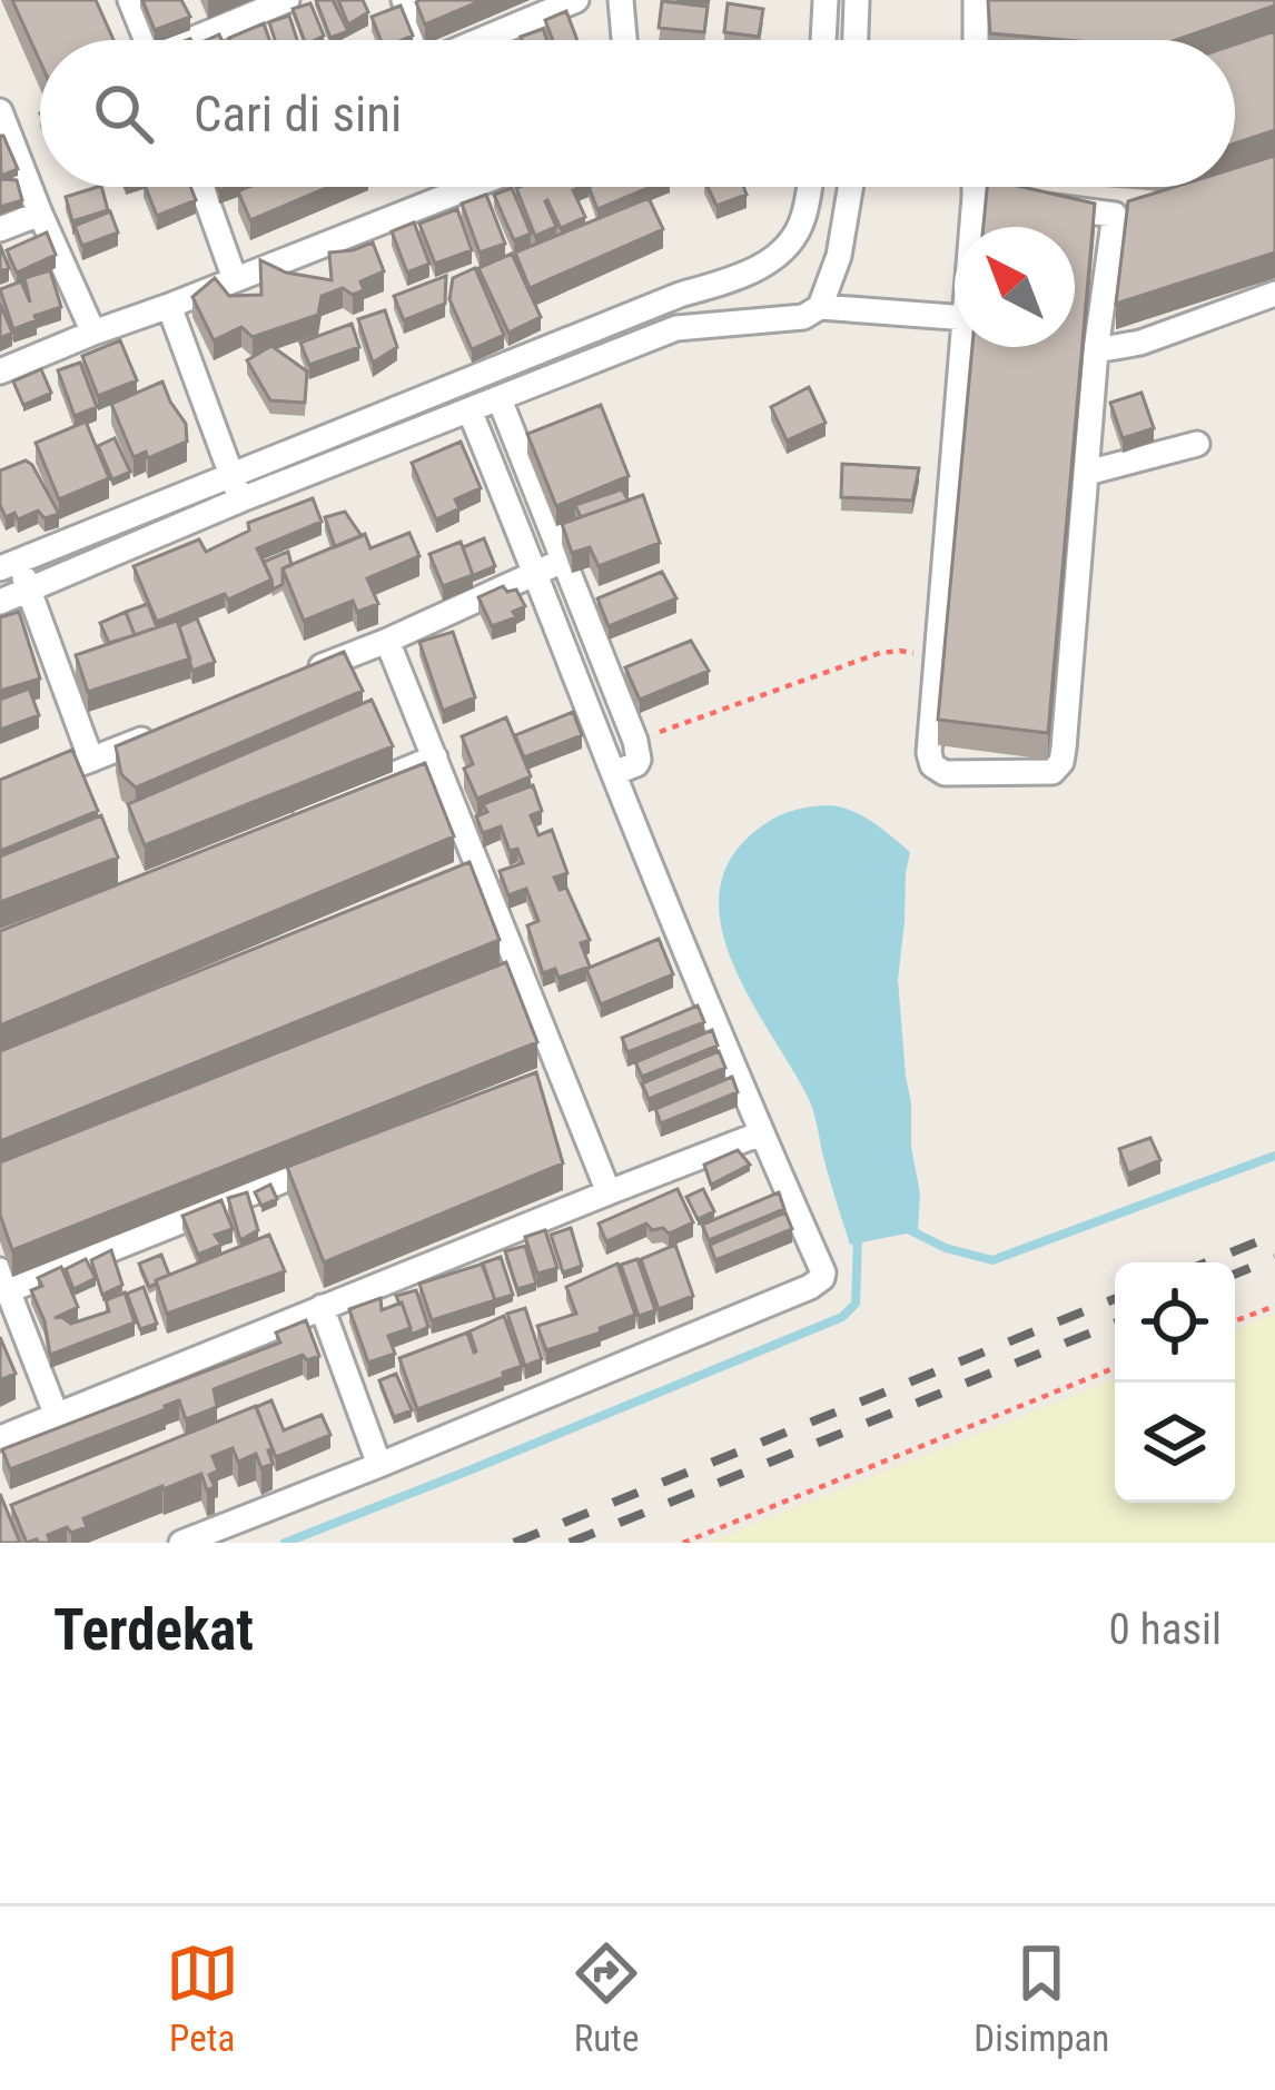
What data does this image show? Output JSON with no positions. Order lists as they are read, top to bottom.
{
  "north": "top left",
  "page": {
    "search": "Cari di sini",
    "heading": ["Terdekat", "0 hasil"],
    "nav": ["Peta", "Rute", "Disimpan"]
  }
}
